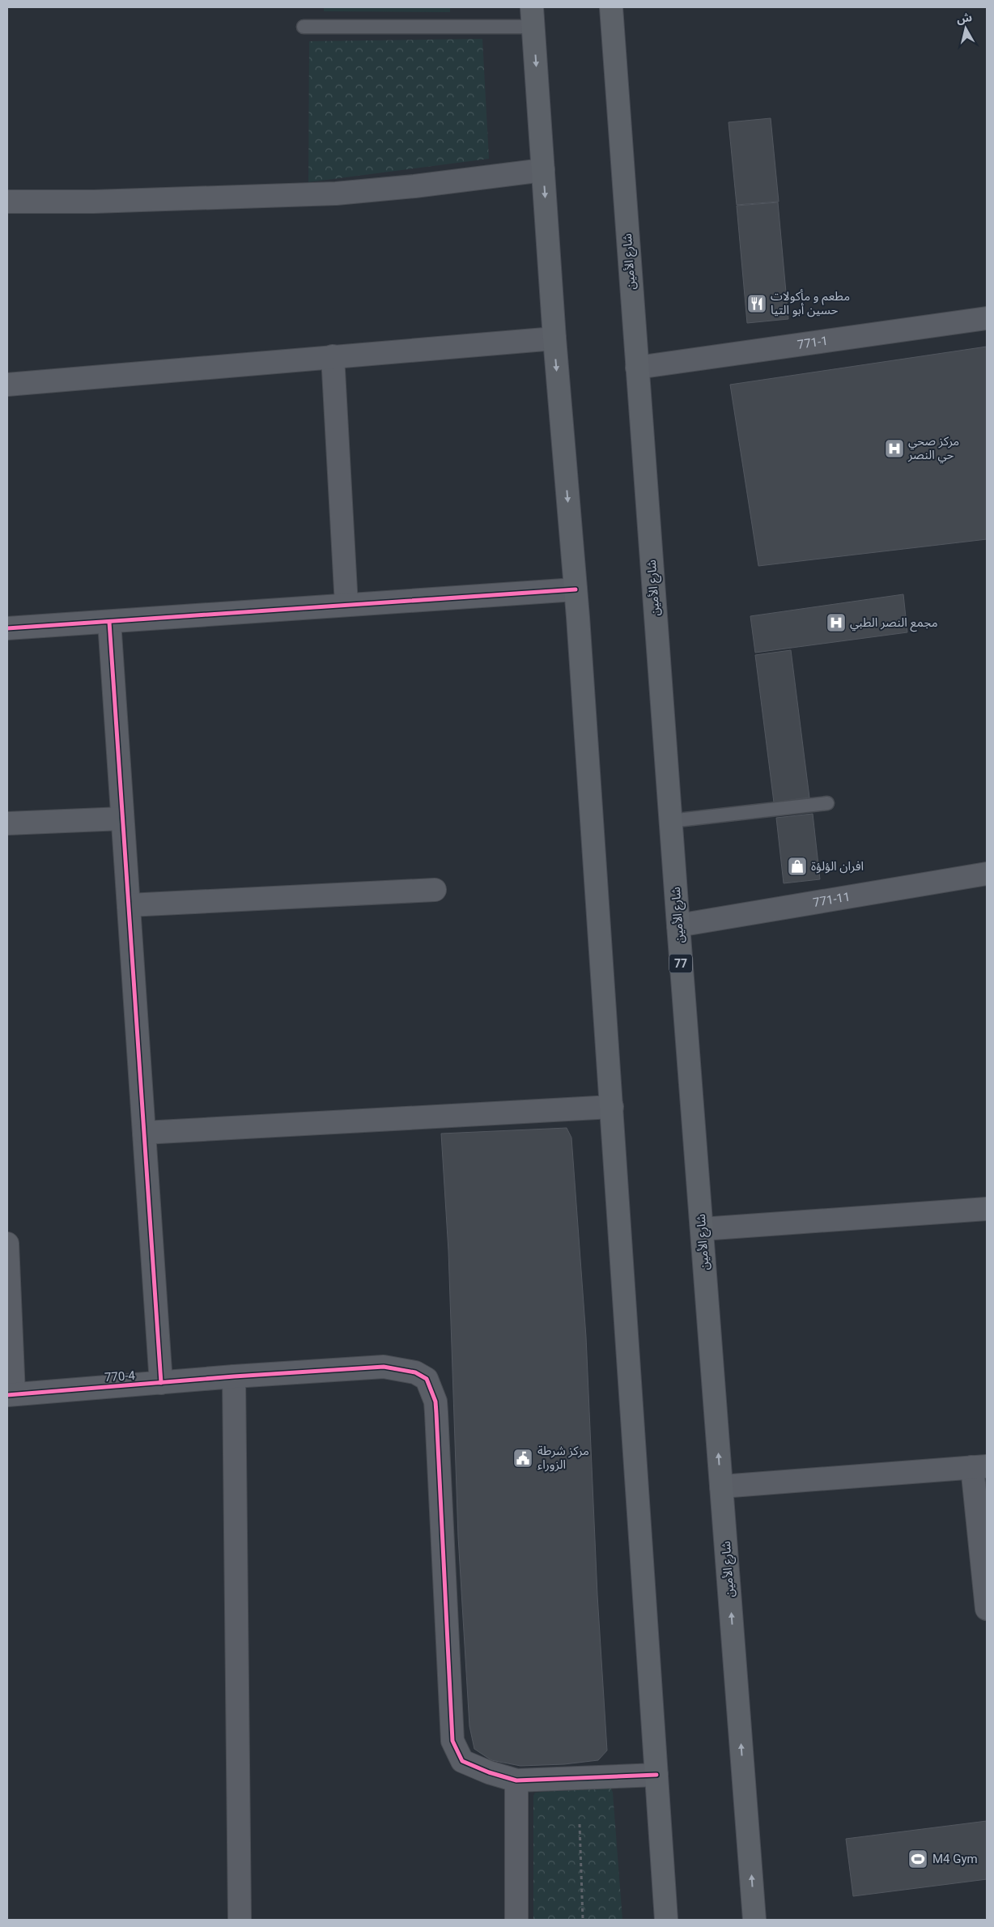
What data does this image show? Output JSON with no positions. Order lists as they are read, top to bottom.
{
  "streets": {
    "main road": ["شارع الأمين", "77"],
    "street": ["771-1", "771-11", "770-4"]
  },
  "crossings": [
    ["شارع الأمين", "771-1"],
    ["شارع الأمين", "771-11"]
  ],
  "places": {
    "restaurant": ["مطعم و مأكولات حسين أبو التيا"],
    "hospital": ["مركز صحي حي النصر", "مجمع النصر الطبي"],
    "shop": ["افران الؤلؤة"],
    "public building": ["مركز شرطة الزوراء"],
    "sports": ["M4 Gym"]
  },
  "north": "top"
}
